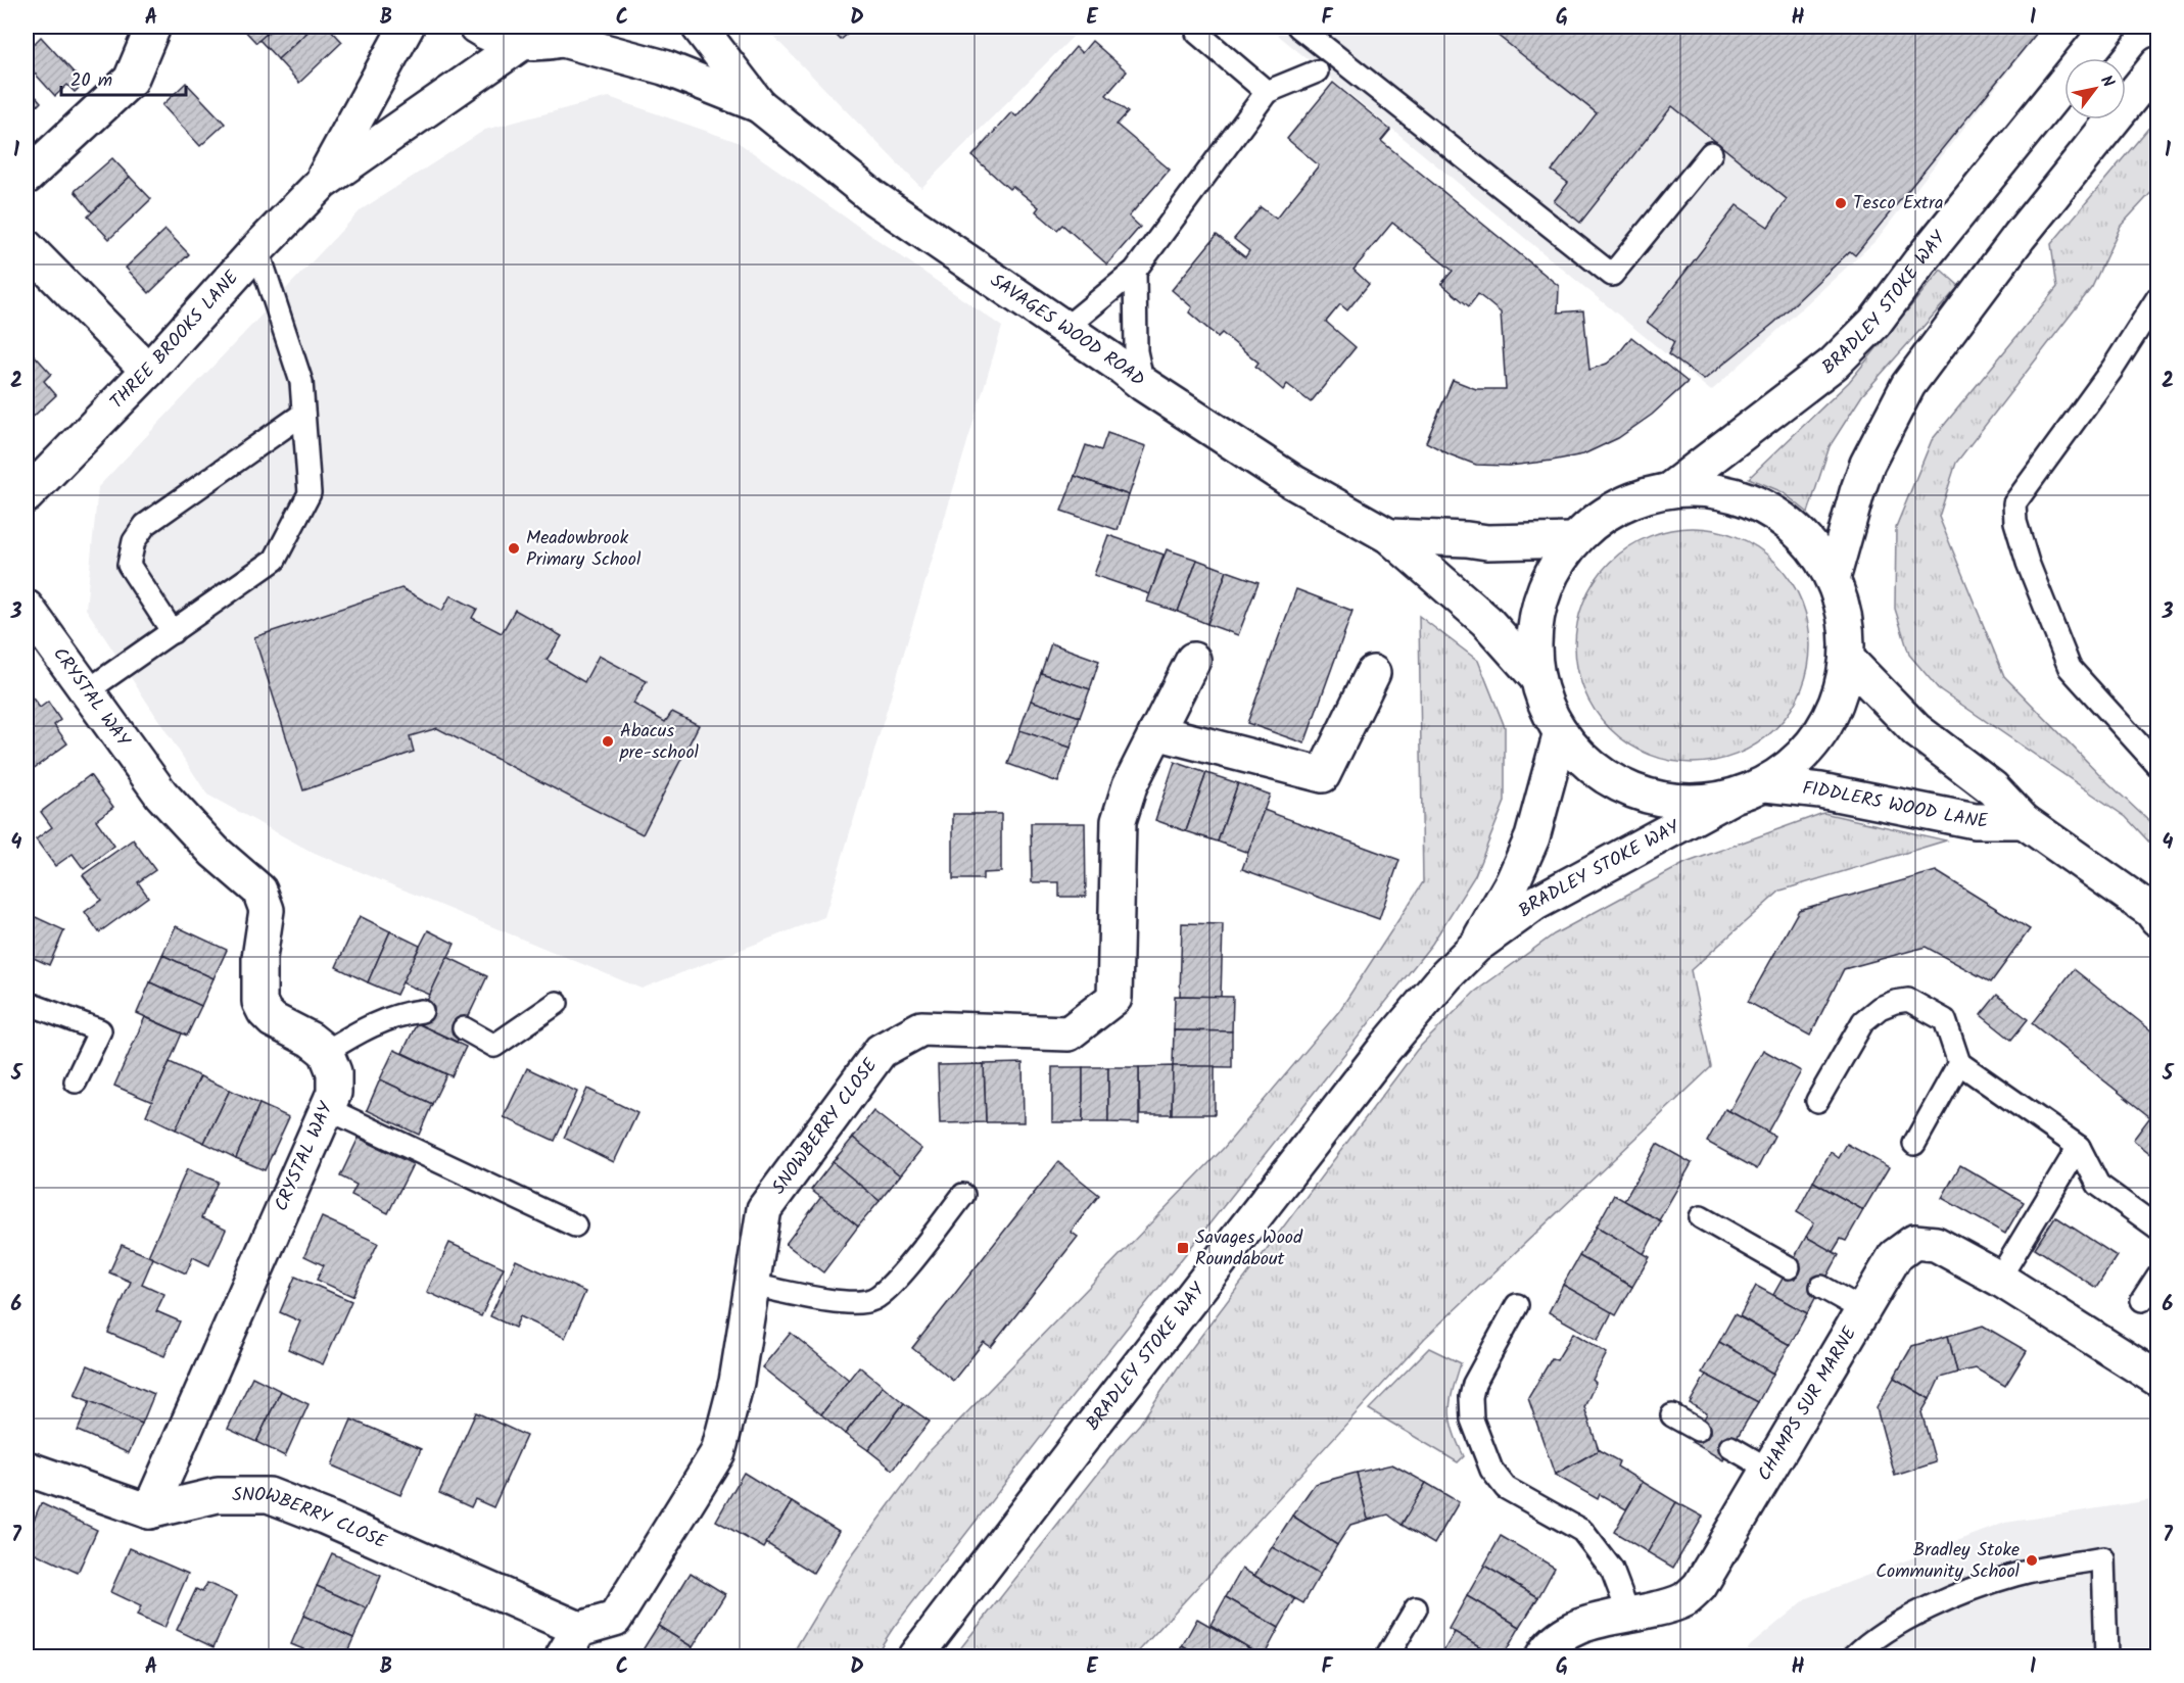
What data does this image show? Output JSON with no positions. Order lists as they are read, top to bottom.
{
  "streets": {
    "street": [
      "BRADLEY STOKE WAY",
      "SAVAGES WOOD ROAD",
      "THREE BROOKS LANE",
      "CRYSTAL WAY",
      "FIDDLERS WOOD LANE",
      "SNOWBERRY CLOSE",
      "CHAMPS SUR MARNE"
    ]
  },
  "crossings": [
    ["CRYSTAL WAY", "SNOWBERRY CLOSE"]
  ],
  "places": {
    "other": [
      "Tesco Extra",
      "Meadowbrook Primary School",
      "Abacus pre-school",
      "Bradley Stoke Community School"
    ],
    "transit": ["Savages Wood Roundabout"]
  },
  "scale_bar": "20 m",
  "north": "top right",
  "grid": {
    "columns": [
      "A",
      "B",
      "C",
      "D",
      "E",
      "F",
      "G",
      "H",
      "I"
    ],
    "rows": [
      "1",
      "2",
      "3",
      "4",
      "5",
      "6",
      "7"
    ]
  }
}
